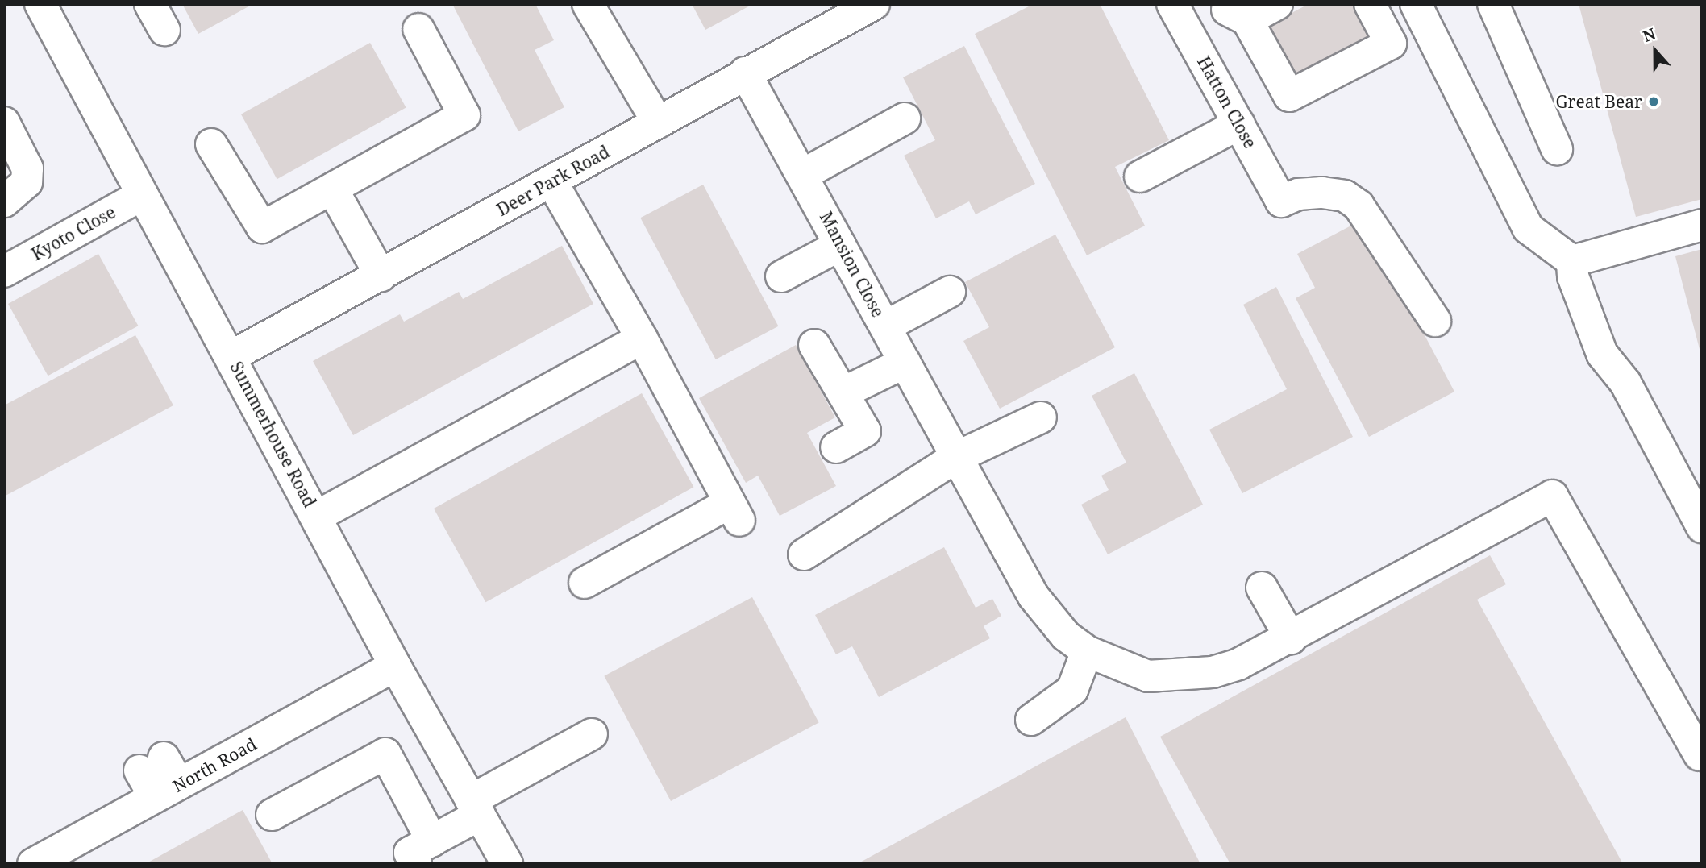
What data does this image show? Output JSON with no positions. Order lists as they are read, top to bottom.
{
  "streets": {
    "street": [
      "Hatton Close",
      "Deer Park Road",
      "Kyoto Close",
      "Mansion Close",
      "Summerhouse Road",
      "North Road"
    ]
  },
  "crossings": [
    ["Deer Park Road", "Mansion Close"],
    ["Deer Park Road", "Summerhouse Road"],
    ["Kyoto Close", "Summerhouse Road"],
    ["Summerhouse Road", "North Road"]
  ],
  "places": ["Great Bear"],
  "north": "top"
}
